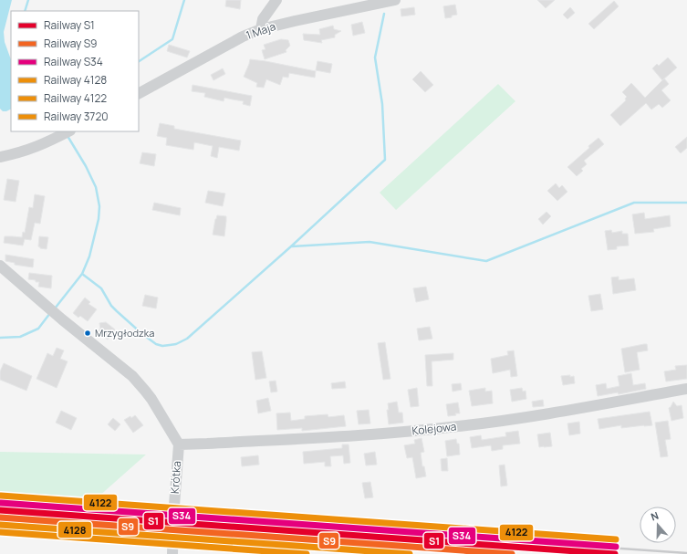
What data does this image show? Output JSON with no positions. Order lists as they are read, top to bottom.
{
  "streets": {
    "street": ["1 Maja", "Kolejowa", "Krótka"]
  },
  "crossings": [
    ["Kolejowa", "Krótka"]
  ],
  "places": ["Mrzygłodzka"],
  "lines": [
    "rail line 4122",
    "rail line S34",
    "rail line S1",
    "rail line S9",
    "rail line 4128",
    "rail line 3720"
  ],
  "legend": [
    "Railway S1",
    "Railway S9",
    "Railway S34",
    "Railway 4128",
    "Railway 4122",
    "Railway 3720"
  ],
  "north": "top"
}
